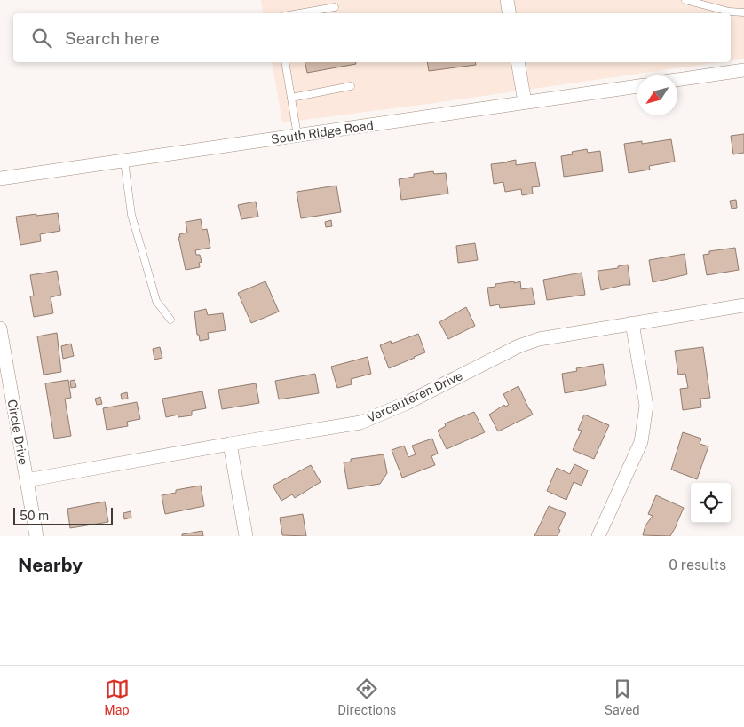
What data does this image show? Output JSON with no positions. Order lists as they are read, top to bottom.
{
  "streets": {
    "street": ["South Ridge Road", "Vercauteren Drive", "Circle Drive"]
  },
  "crossings": [
    ["Vercauteren Drive", "Circle Drive"]
  ],
  "scale_bar": "50 m",
  "north": "bottom left",
  "page": {
    "search": "Search here",
    "scale": "50 m",
    "heading": ["Nearby", "0 results"],
    "nav": ["Map", "Directions", "Saved"]
  }
}
